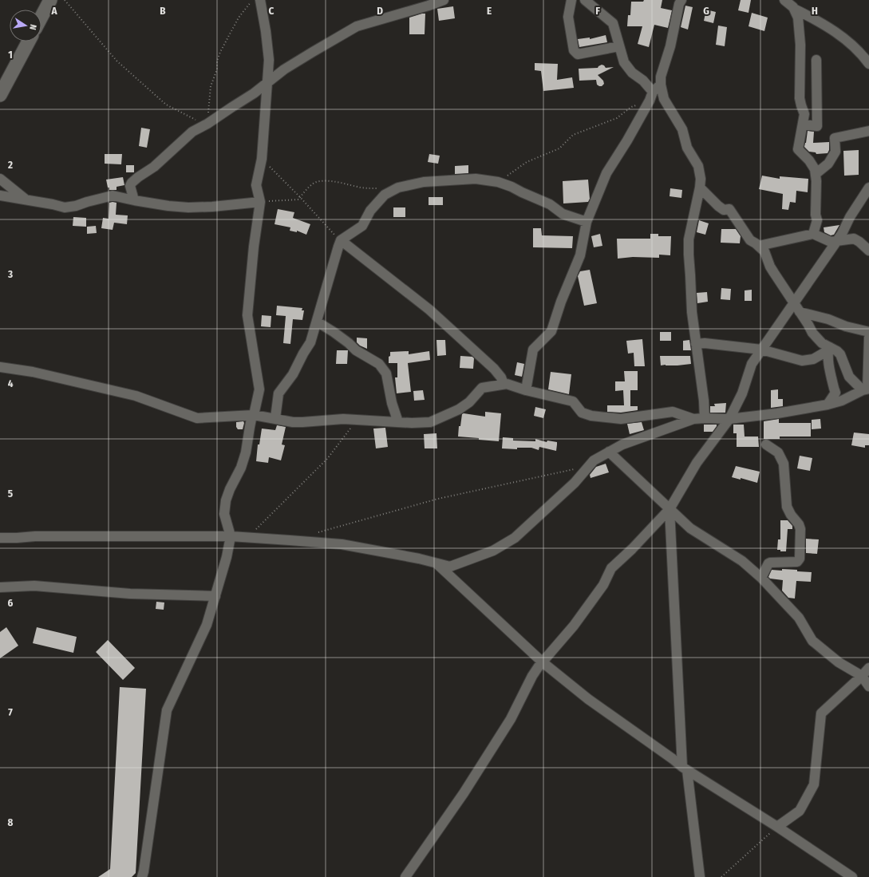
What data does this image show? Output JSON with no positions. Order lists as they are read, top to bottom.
{
  "north": "right",
  "grid": {
    "columns": [
      "A",
      "B",
      "C",
      "D",
      "E",
      "F",
      "G",
      "H"
    ],
    "rows": [
      "1",
      "2",
      "3",
      "4",
      "5",
      "6",
      "7",
      "8"
    ]
  }
}
